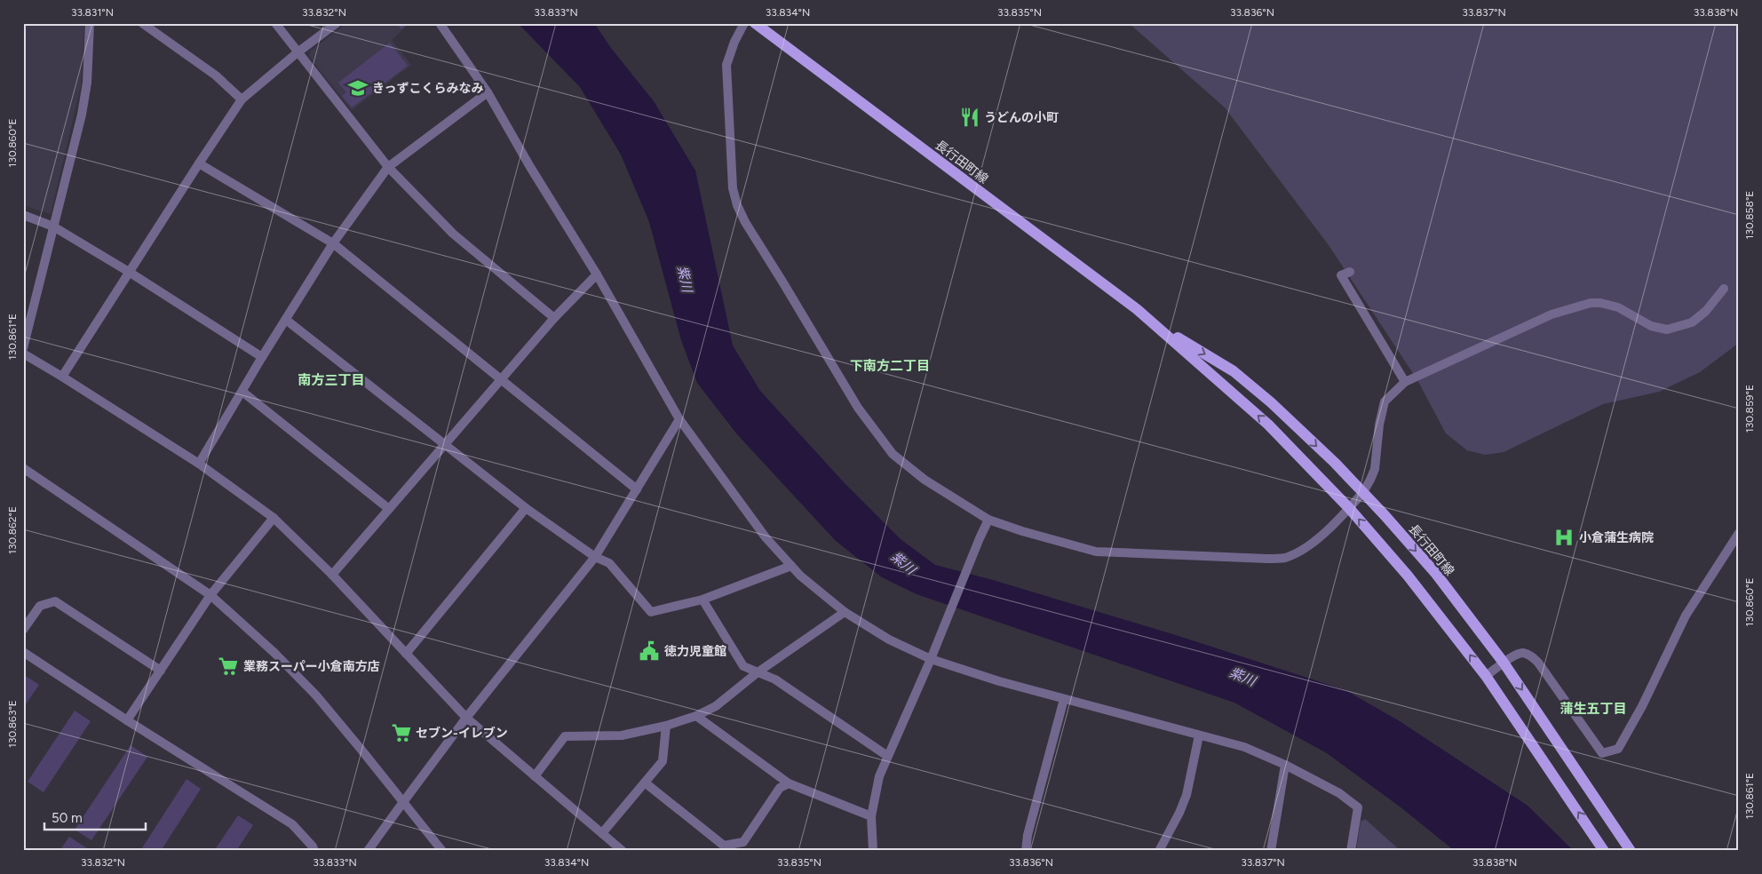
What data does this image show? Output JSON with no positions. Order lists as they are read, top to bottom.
{
  "streets": {
    "main road": ["長行田町線"]
  },
  "districts": ["下南方二丁目", "南方三丁目", "蒲生五丁目"],
  "water": ["紫川"],
  "places": {
    "school or university": ["きっずこくらみなみ"],
    "restaurant": ["うどんの小町"],
    "hospital": ["小倉蒲生病院"],
    "public building": ["徳力児童館"],
    "supermarket": ["業務スーパー小倉南方店", "セブン-イレブン"]
  },
  "scale_bar": "50 m",
  "coordinates": [
    "33.831°N",
    "33.832°N",
    "33.833°N",
    "33.834°N",
    "33.835°N",
    "33.836°N",
    "33.837°N",
    "33.838°N",
    "130.860°E",
    "130.858°E",
    "130.861°E",
    "130.859°E",
    "130.862°E",
    "130.863°E"
  ]
}
